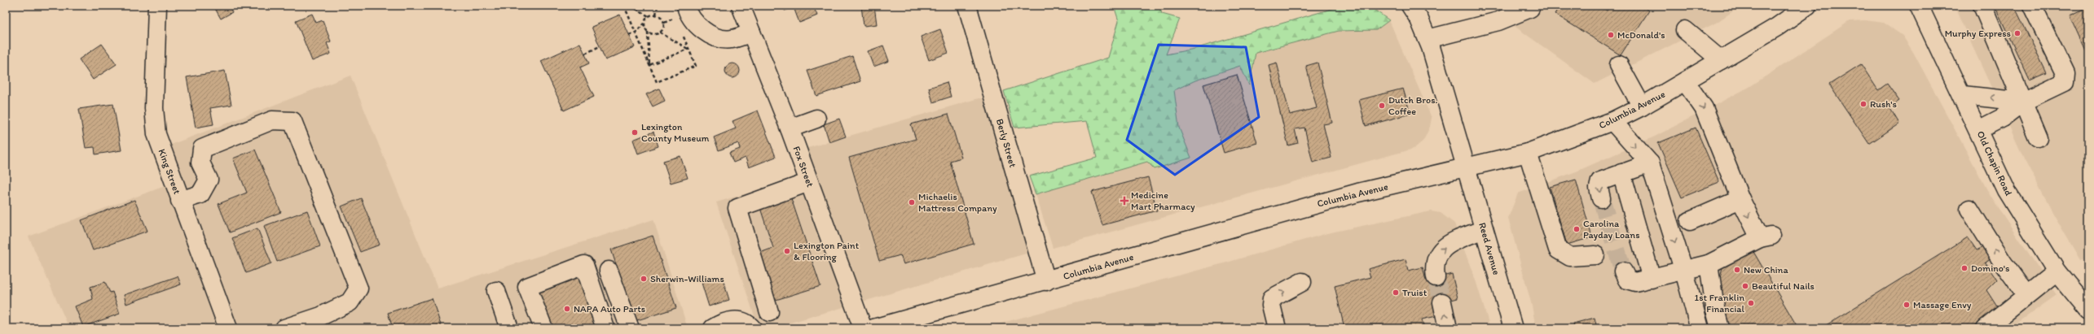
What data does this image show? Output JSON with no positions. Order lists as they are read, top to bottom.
{
  "streets": {
    "street": [
      "Columbia Avenue",
      "Berly Street",
      "Old Chapin Road",
      "Fox Street",
      "King Street",
      "Reed Avenue"
    ]
  },
  "crossings": [
    ["Columbia Avenue", "Berly Street"],
    ["Columbia Avenue", "Reed Avenue"]
  ],
  "places": {
    "other": [
      "Murphy Express",
      "McDonald's",
      "Rush's",
      "Dutch Bros. Coffee",
      "Lexington County Museum",
      "Michaelis Mattress Company",
      "Carolina Payday Loans",
      "Lexington Paint & Flooring",
      "Domino's",
      "New China",
      "Sherwin-Williams",
      "Beautiful Nails",
      "Truist",
      "1st Franklin Financial",
      "Massage Envy",
      "NAPA Auto Parts"
    ],
    "health": ["Medicine Mart Pharmacy"]
  }
}
